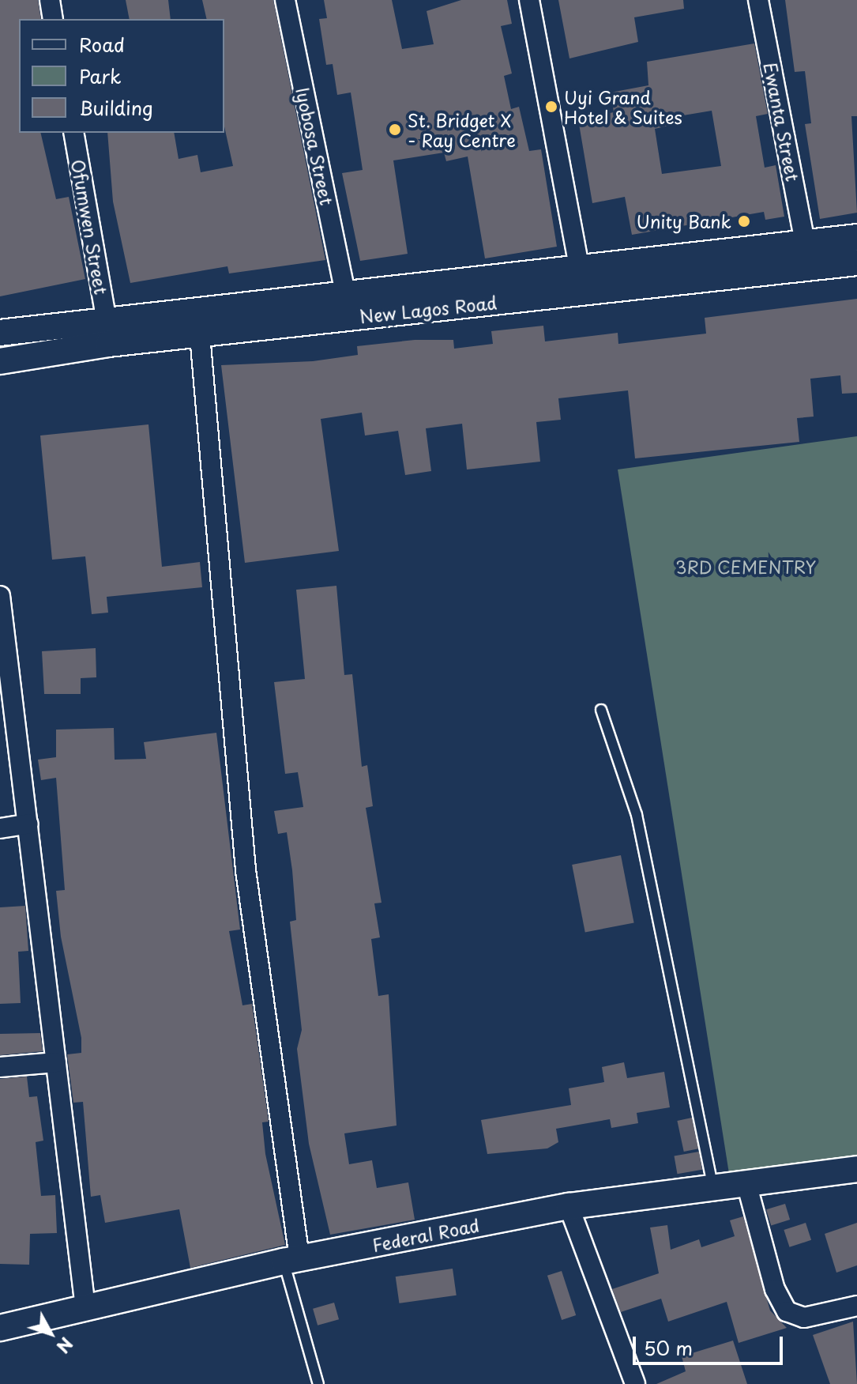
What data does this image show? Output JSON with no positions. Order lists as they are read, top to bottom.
{
  "streets": {
    "main road": ["New Lagos Road", "Federal Road"],
    "street": ["Ewanta Street", "Iyobosa Street", "Ofumwen Street"]
  },
  "crossings": [
    ["Ewanta Street", "New Lagos Road"],
    ["Iyobosa Street", "New Lagos Road"],
    ["Ofumwen Street", "New Lagos Road"]
  ],
  "parks": ["3RD CEMENTRY"],
  "places": ["Uyi Grand Hotel & Suites", "St. Bridget X - Ray Centre", "Unity Bank"],
  "legend": ["Road", "Park", "Building"],
  "scale_bar": "50 m",
  "north": "bottom right"
}
